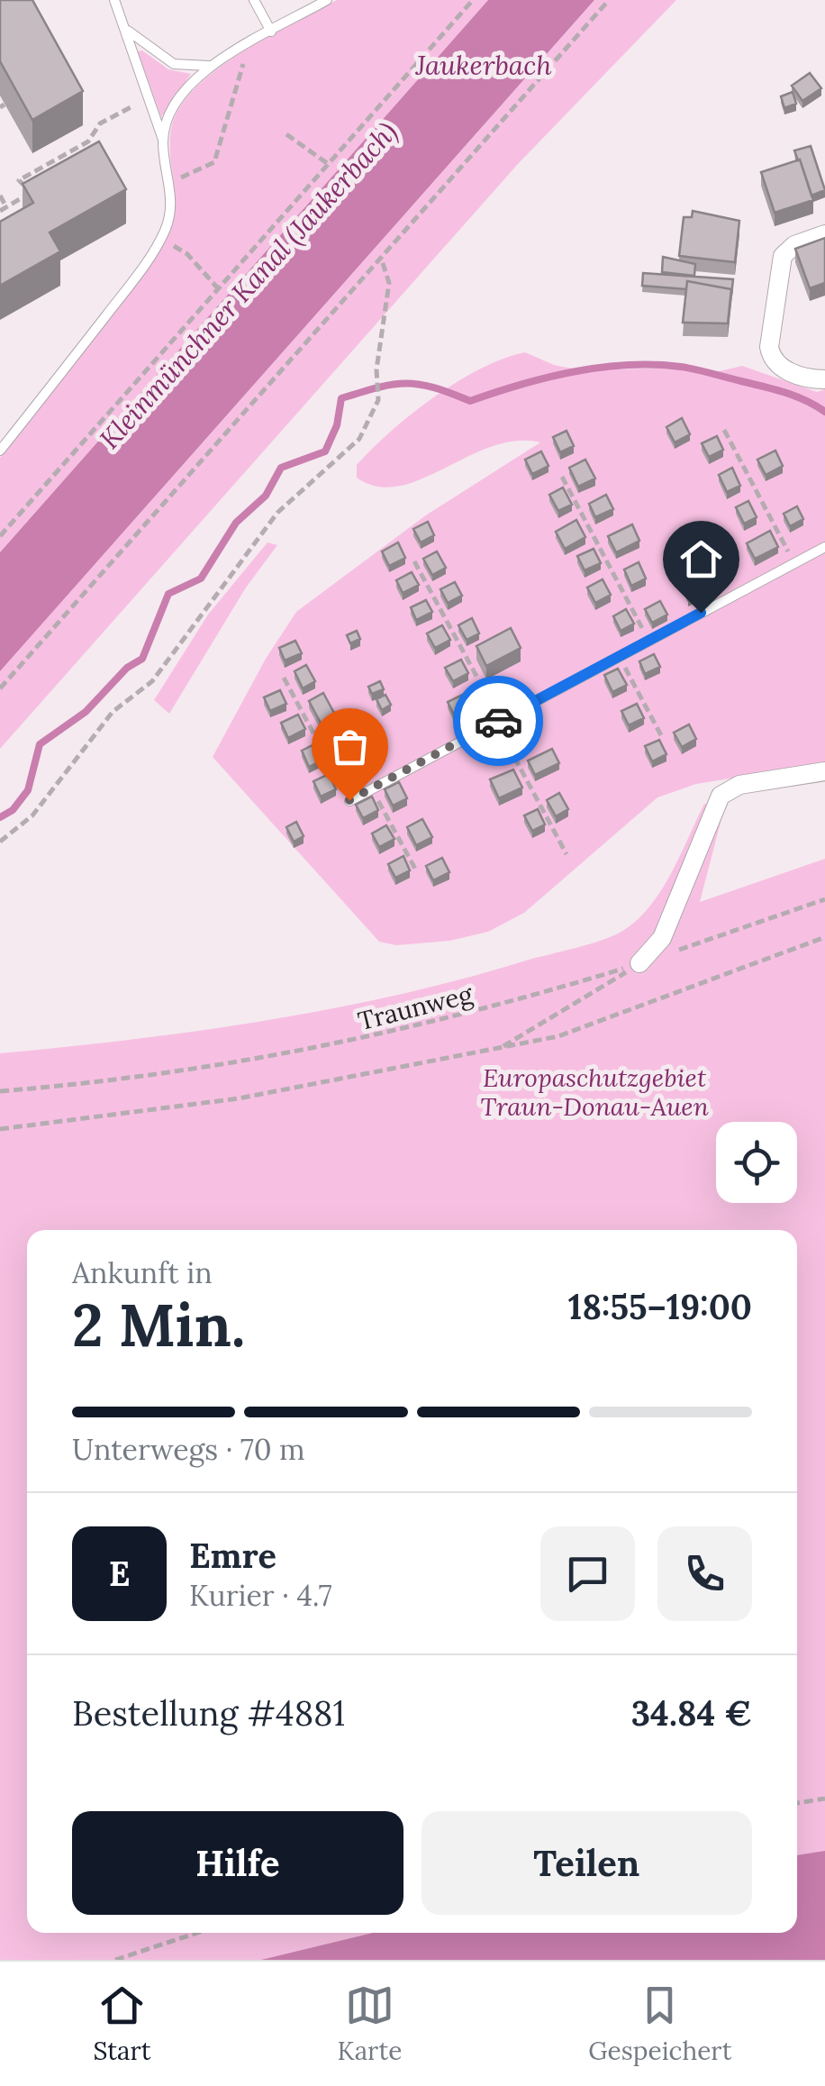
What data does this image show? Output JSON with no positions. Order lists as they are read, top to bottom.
{
  "streets": {
    "path": ["Traunweg"]
  },
  "water": ["Jaukerbach", "Kleinmünchner Kanal (Jaukerbach)"],
  "parks": ["Europaschutzgebiet Traun-Donau-Auen"],
  "page": {
    "heading": ["2 Min.", "Ankunft in", "18:55–19:00"],
    "panel": [
      "Emre",
      "Kurier · 4.7",
      "Bestellung #4881",
      "34.84 €"
    ],
    "bar": "Unterwegs · 70 m",
    "round": "E",
    "buttons": ["Hilfe", "Teilen"],
    "tabs": ["Start", "Karte", "Gespeichert"]
  }
}
